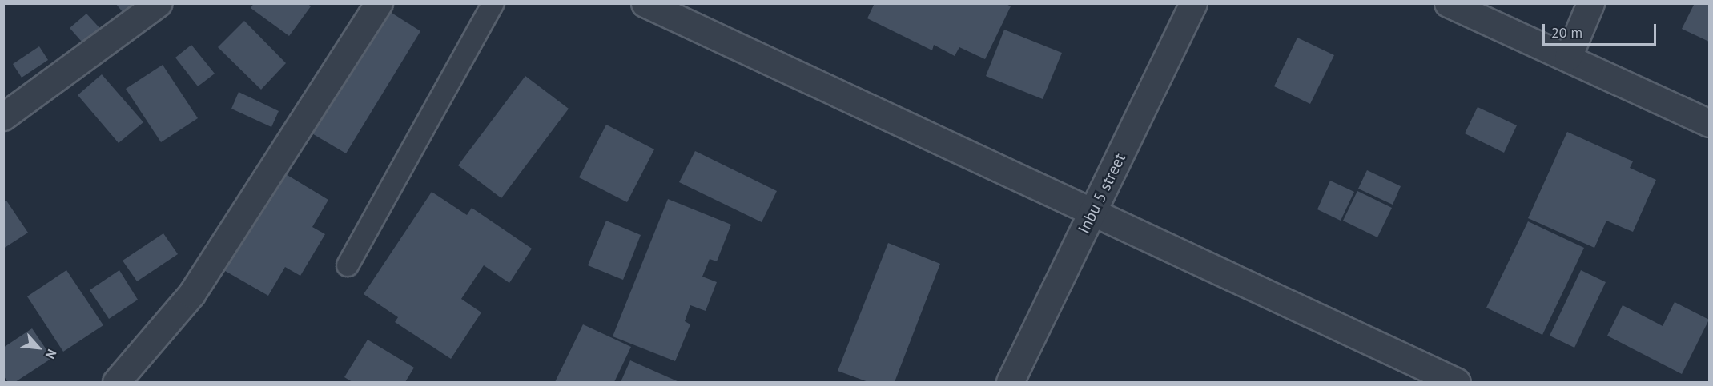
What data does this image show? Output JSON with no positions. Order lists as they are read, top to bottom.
{
  "streets": {
    "street": ["Inbu 5 street"]
  },
  "scale_bar": "20 m",
  "north": "bottom right"
}
